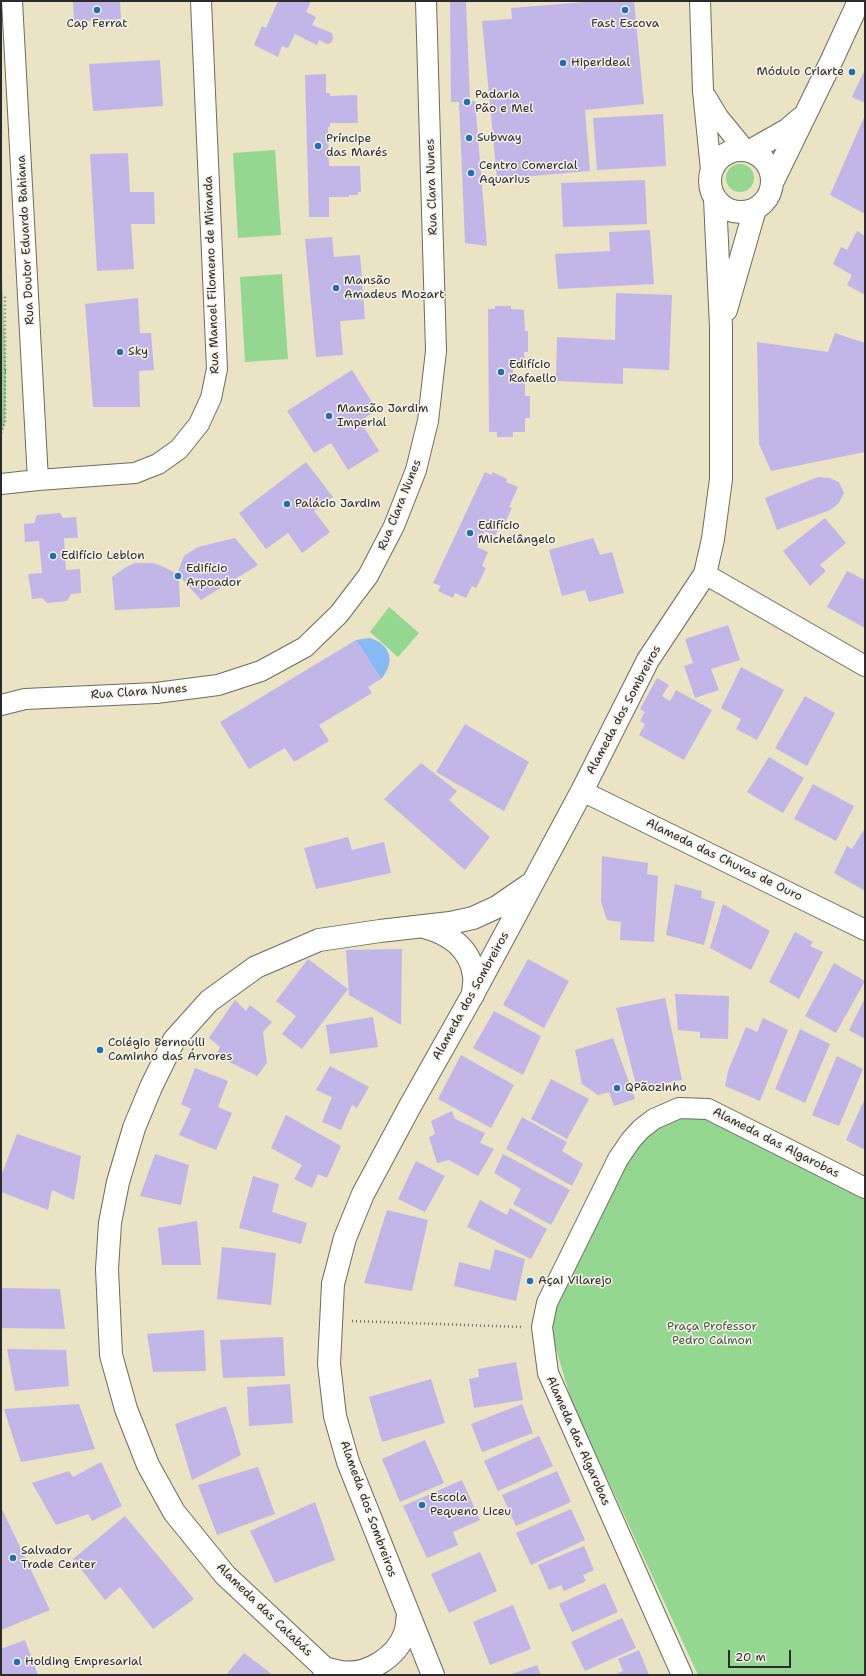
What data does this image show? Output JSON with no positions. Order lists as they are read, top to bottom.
{
  "streets": {
    "street": [
      "Rua Clara Nunes",
      "Rua Doutor Eduardo Bahiana",
      "Rua Manoel Filomeno de Miranda",
      "Alameda dos Sombreiros",
      "Alameda das Chuvas de Ouro",
      "Alameda das Algarobas",
      "Alameda das Catabás"
    ]
  },
  "crossings": [
    ["Rua Doutor Eduardo Bahiana", "Rua Manoel Filomeno de Miranda"],
    ["Alameda dos Sombreiros", "Alameda das Chuvas de Ouro"],
    ["Alameda dos Sombreiros", "Alameda das Catabás"]
  ],
  "parks": ["Praça Professor Pedro Calmon"],
  "places": [
    "Cap Ferrat",
    "Fast Escova",
    "Hiperideal",
    "Módulo Criarte",
    "Padaria Pão e Mel",
    "Subway",
    "Príncipe das Marés",
    "Centro Comercial Aquarius",
    "Mansão Amadeus Mozart",
    "Sky",
    "Edifício Rafaello",
    "Mansão Jardim Imperial",
    "Palácio Jardim",
    "Edifício Michelângelo",
    "Edifício Leblon",
    "Edifício Arpoador",
    "Colégio Bernoulli Caminho das Árvores",
    "QPãozinho",
    "Açai Vilarejo",
    "Escola Pequeno Liceu",
    "Salvador Trade Center",
    "Holding Empresarial"
  ],
  "scale_bar": "20 m"
}
